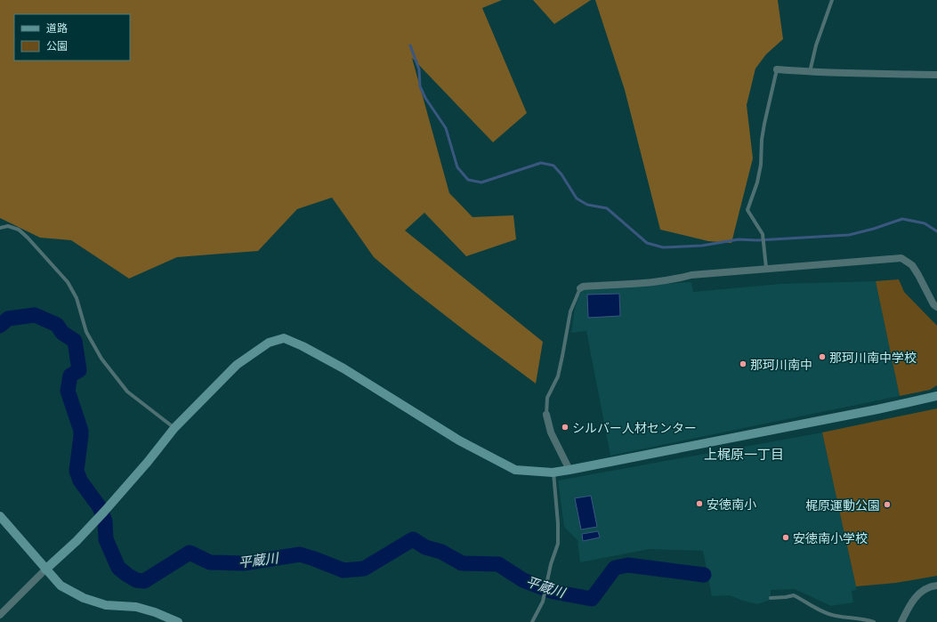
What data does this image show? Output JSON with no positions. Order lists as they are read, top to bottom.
{
  "districts": ["上梶原一丁目"],
  "water": ["平蔵川"],
  "places": [
    "那珂川南中学校",
    "那珂川南中",
    "シルバー人材センター",
    "安徳南小",
    "梶原運動公園",
    "安徳南小学校"
  ],
  "legend": ["道路", "公園"]
}
